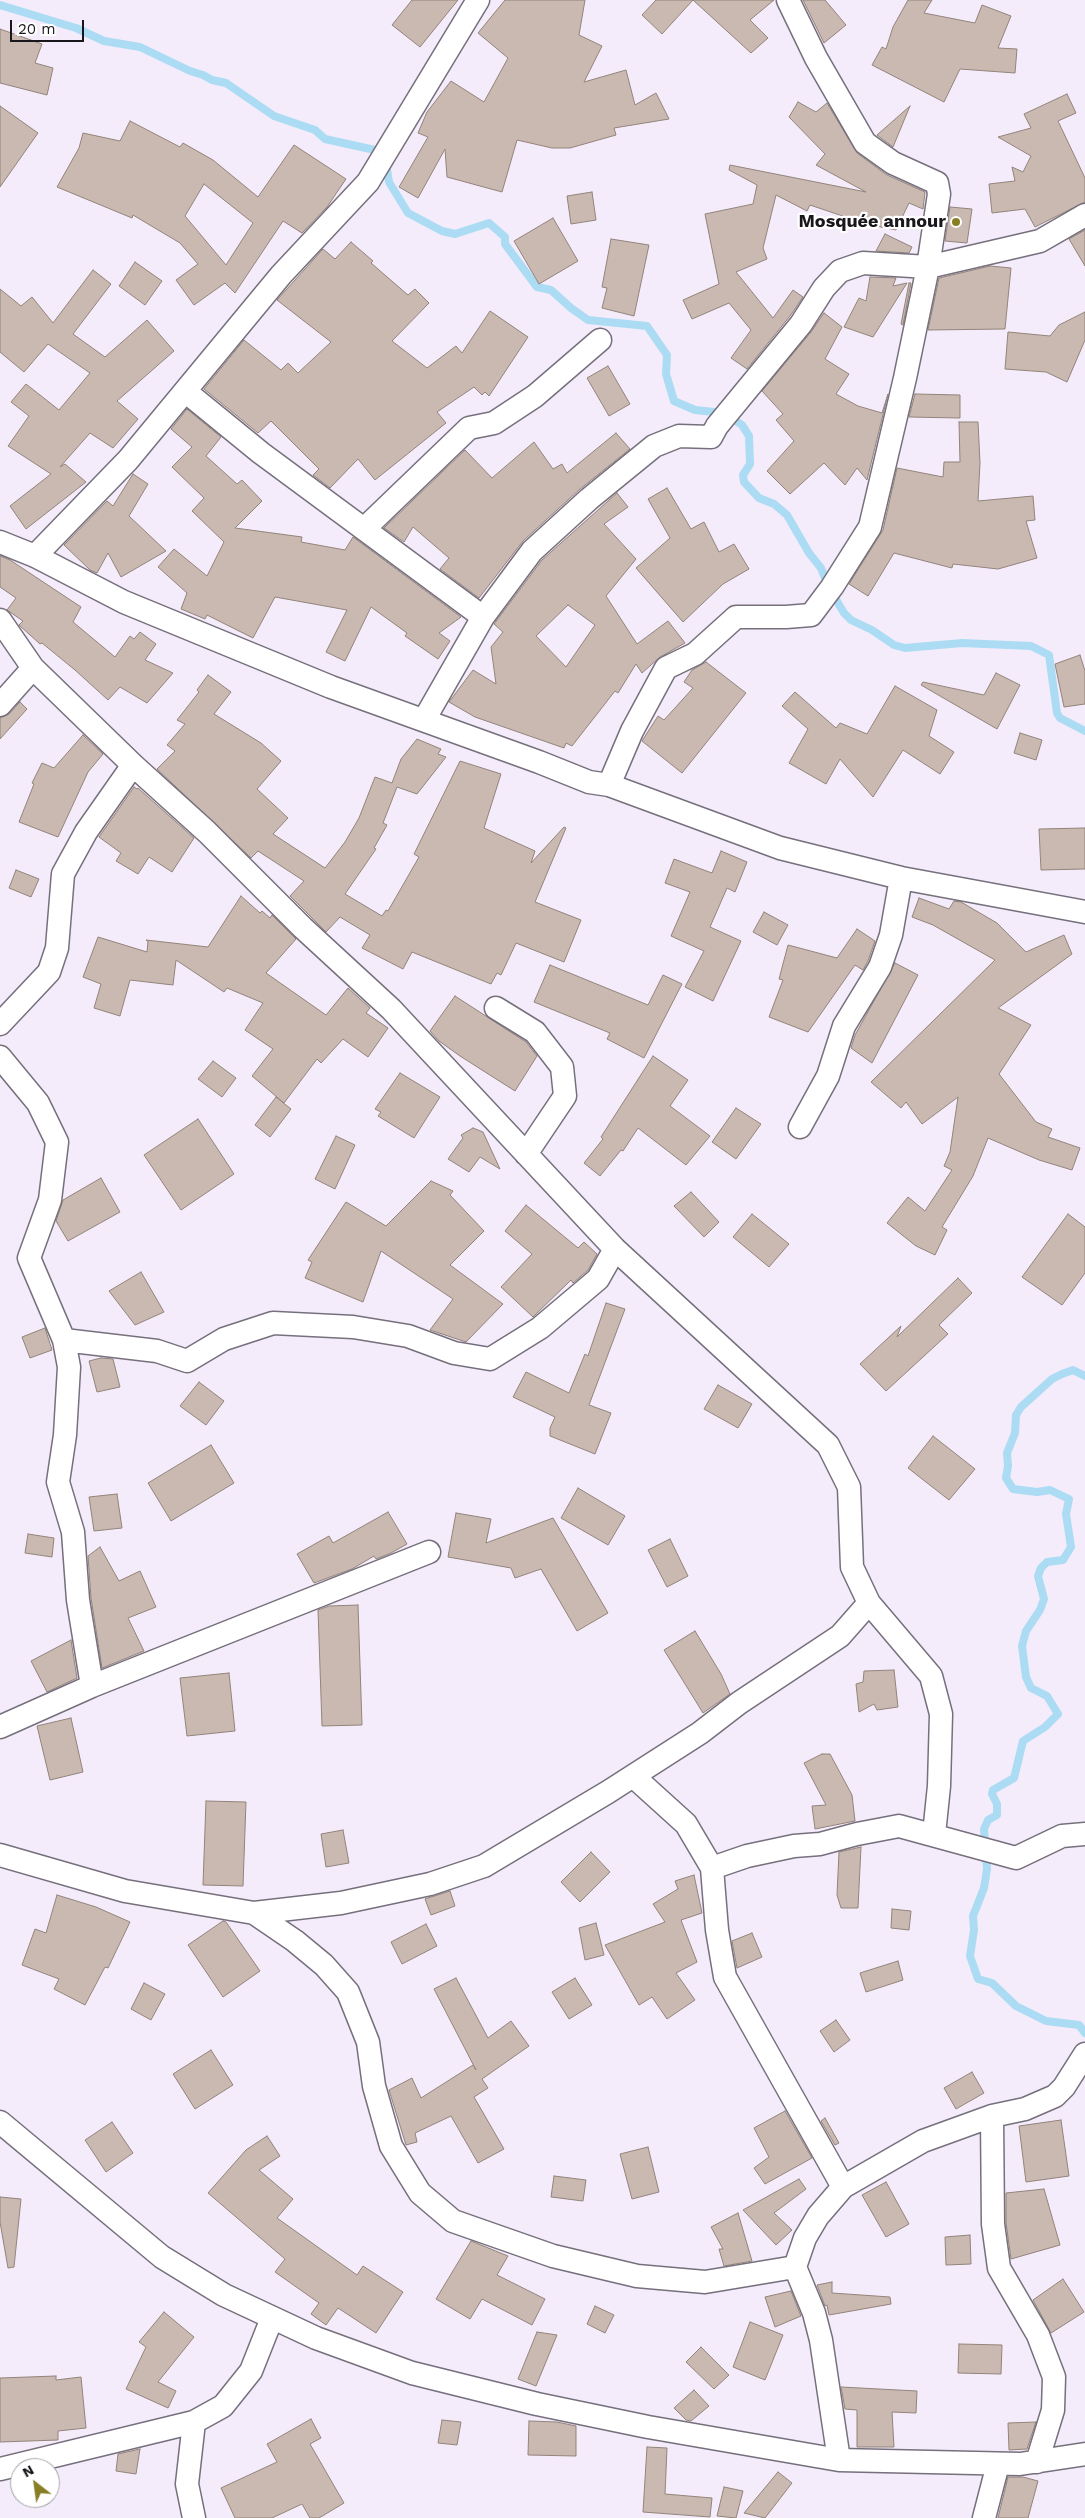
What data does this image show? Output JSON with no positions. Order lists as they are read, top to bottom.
{
  "places": ["Mosquée annour"],
  "scale_bar": "20 m",
  "north": "top left"
}
